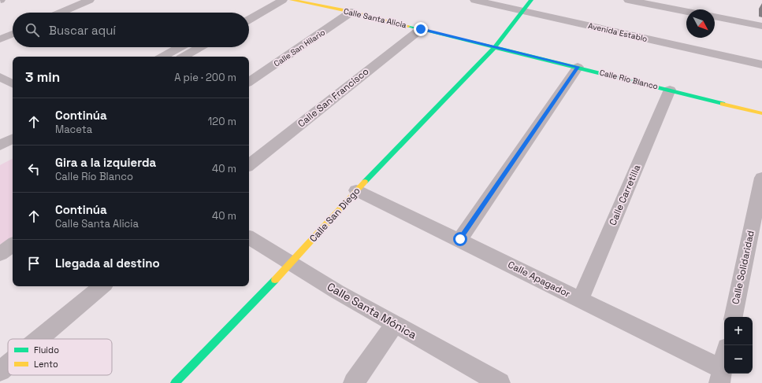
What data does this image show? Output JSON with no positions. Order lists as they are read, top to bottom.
{
  "streets": {
    "street": [
      "Calle Santa Alicia",
      "Avenida Establo",
      "Calle San Hilario",
      "Calle Río Blanco",
      "Calle San Francisco",
      "Calle Carretilla",
      "Calle San Diego",
      "Calle Solidaridad",
      "Calle Apagador",
      "Calle Santa Mónica"
    ]
  },
  "crossings": [
    ["Calle Santa Alicia", "Calle San Hilario"],
    ["Calle Santa Alicia", "Calle Río Blanco"],
    ["Calle Santa Alicia", "Calle San Francisco"],
    ["Calle Santa Alicia", "Calle San Diego"],
    ["Avenida Establo", "Calle San Diego"],
    ["Calle Río Blanco", "Calle Carretilla"],
    ["Calle Río Blanco", "Calle San Diego"],
    ["Calle Carretilla", "Calle Apagador"],
    ["Calle San Diego", "Calle Apagador"],
    ["Calle San Diego", "Calle Santa Mónica"]
  ],
  "legend": ["Fluido", "Lento"],
  "north": "bottom right",
  "page": {
    "search": "Buscar aquí",
    "heading": ["3 min", "A pie · 200 m"],
    "list": [
      ["Continúa", "Maceta", "120 m"],
      ["Gira a la izquierda", "Calle Río Blanco", "40 m"],
      ["Continúa", "Calle Santa Alicia", "40 m"],
      "Llegada al destino"
    ],
    "map_buttons": ["+", "−"]
  }
}
